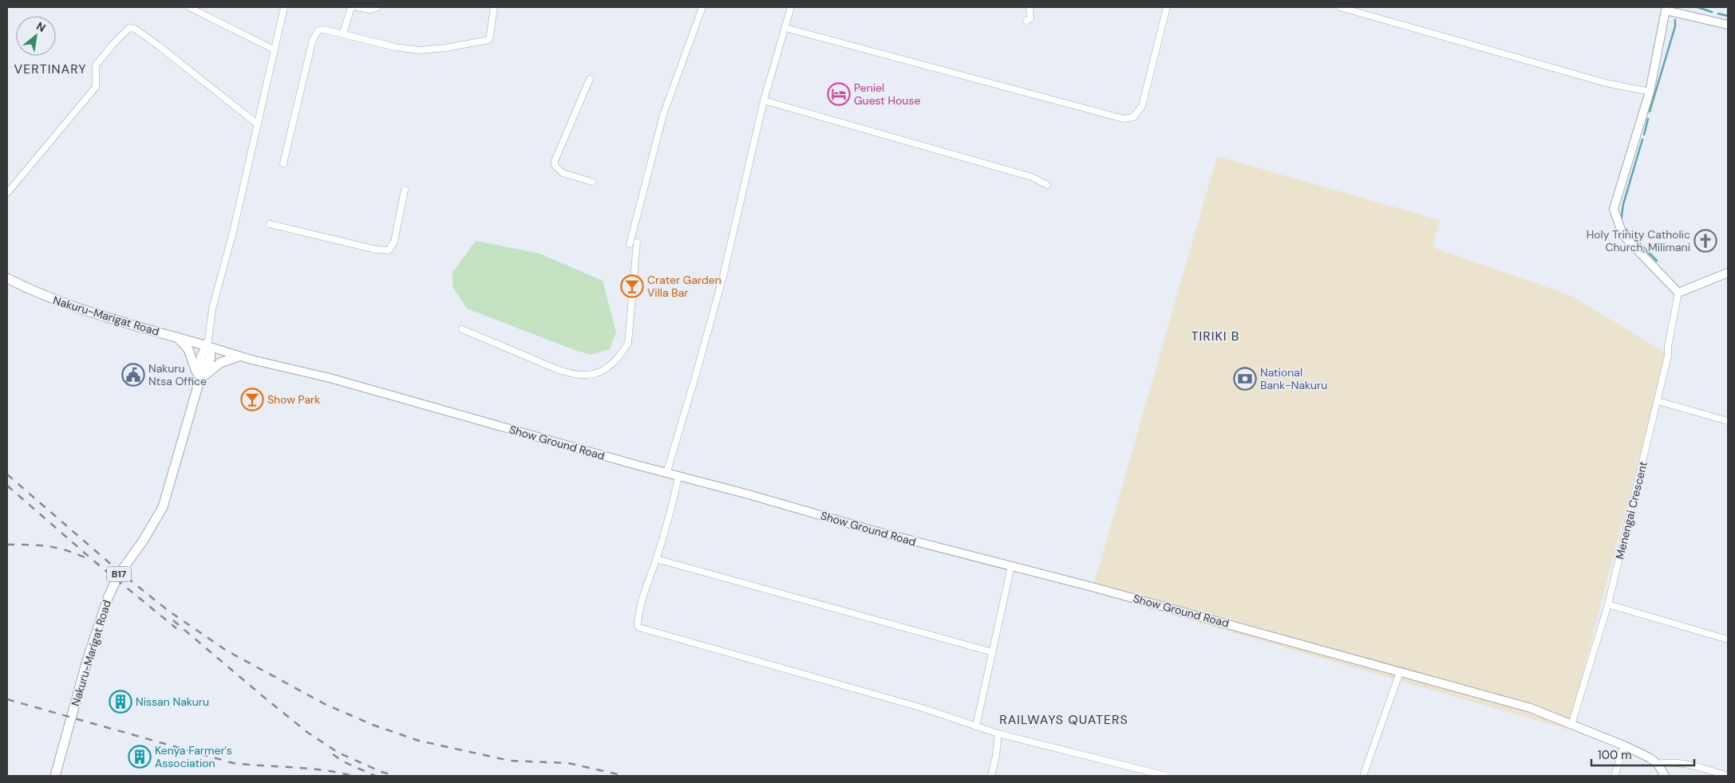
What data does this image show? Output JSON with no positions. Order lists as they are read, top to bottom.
{
  "streets": {
    "main road": ["Nakuru-Marigat Road", "Show Ground Road", "B17"],
    "street": ["Menengai Crescent"]
  },
  "crossings": [
    ["Nakuru-Marigat Road", "Show Ground Road"],
    ["Show Ground Road", "Menengai Crescent"]
  ],
  "districts": ["VERTINARY", "TIRIKI B", "RAILWAYS QUATERS"],
  "places": {
    "hotel": ["Peniel Guest House"],
    "church": ["Holy Trinity Catholic Church, Milimani"],
    "bar": ["Crater Garden Villa Bar", "Show Park"],
    "public building": ["Nakuru Ntsa Office"],
    "bank": ["National Bank-Nakuru"],
    "building": ["Nissan Nakuru", "Kenya Farmer's Association"]
  },
  "scale_bar": "100 m",
  "north": "top right"
}
